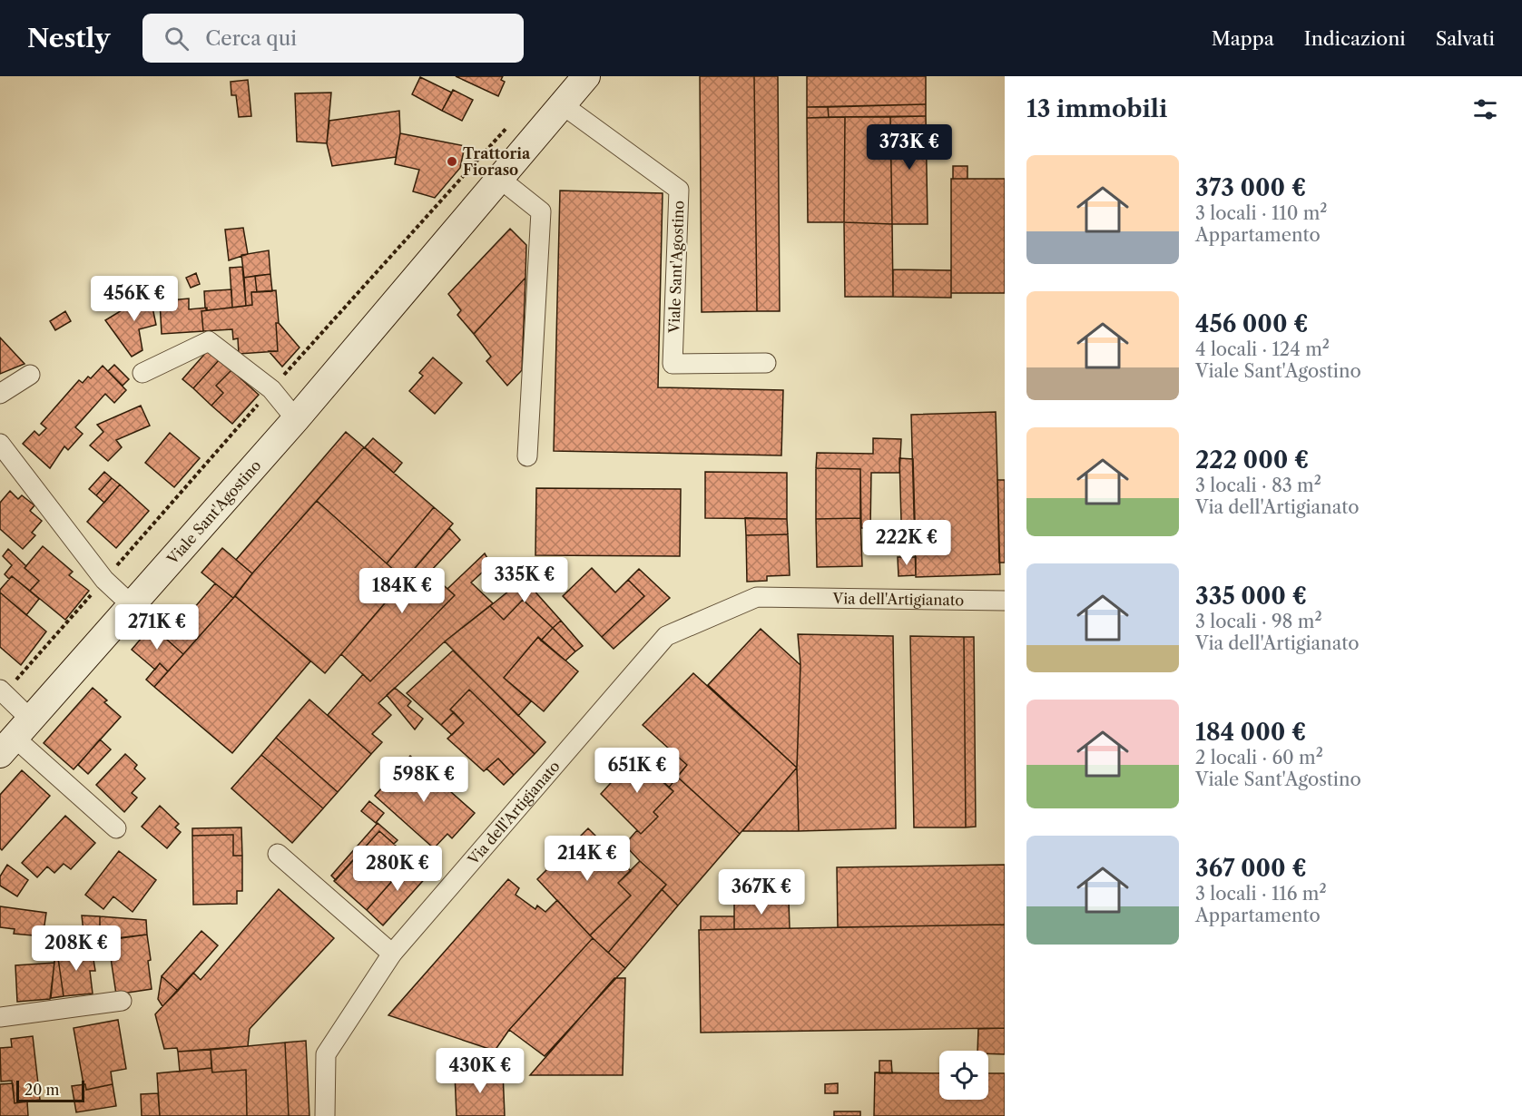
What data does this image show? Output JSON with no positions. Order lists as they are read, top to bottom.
{
  "streets": {
    "main road": ["Viale Sant'Agostino"],
    "street": ["Via dell'Artigianato"]
  },
  "places": ["Trattoria Fioraso"],
  "scale_bar": "20 m",
  "page": {
    "header": "Nestly",
    "search": "Cerca qui",
    "nav": ["Mappa", "Indicazioni", "Salvati"],
    "heading": "13 immobili",
    "price": [
      "373K €",
      "456K €",
      "222K €",
      "335K €",
      "184K €",
      "271K €",
      "651K €",
      "598K €",
      "214K €",
      "280K €",
      "367K €",
      "208K €",
      "430K €"
    ],
    "list": [
      {
        "name": "373 000 €",
        "note": "3 locali · 110 m² · Appartamento"
      },
      {
        "name": "456 000 €",
        "note": "4 locali · 124 m² · Viale Sant'Agostino"
      },
      {
        "name": "222 000 €",
        "note": "3 locali · 83 m² · Via dell'Artigianato"
      },
      {
        "name": "335 000 €",
        "note": "3 locali · 98 m² · Via dell'Artigianato"
      },
      {
        "name": "184 000 €",
        "note": "2 locali · 60 m² · Viale Sant'Agostino"
      },
      {
        "name": "367 000 €",
        "note": "3 locali · 116 m² · Appartamento"
      }
    ],
    "scale": "20 m"
  }
}
